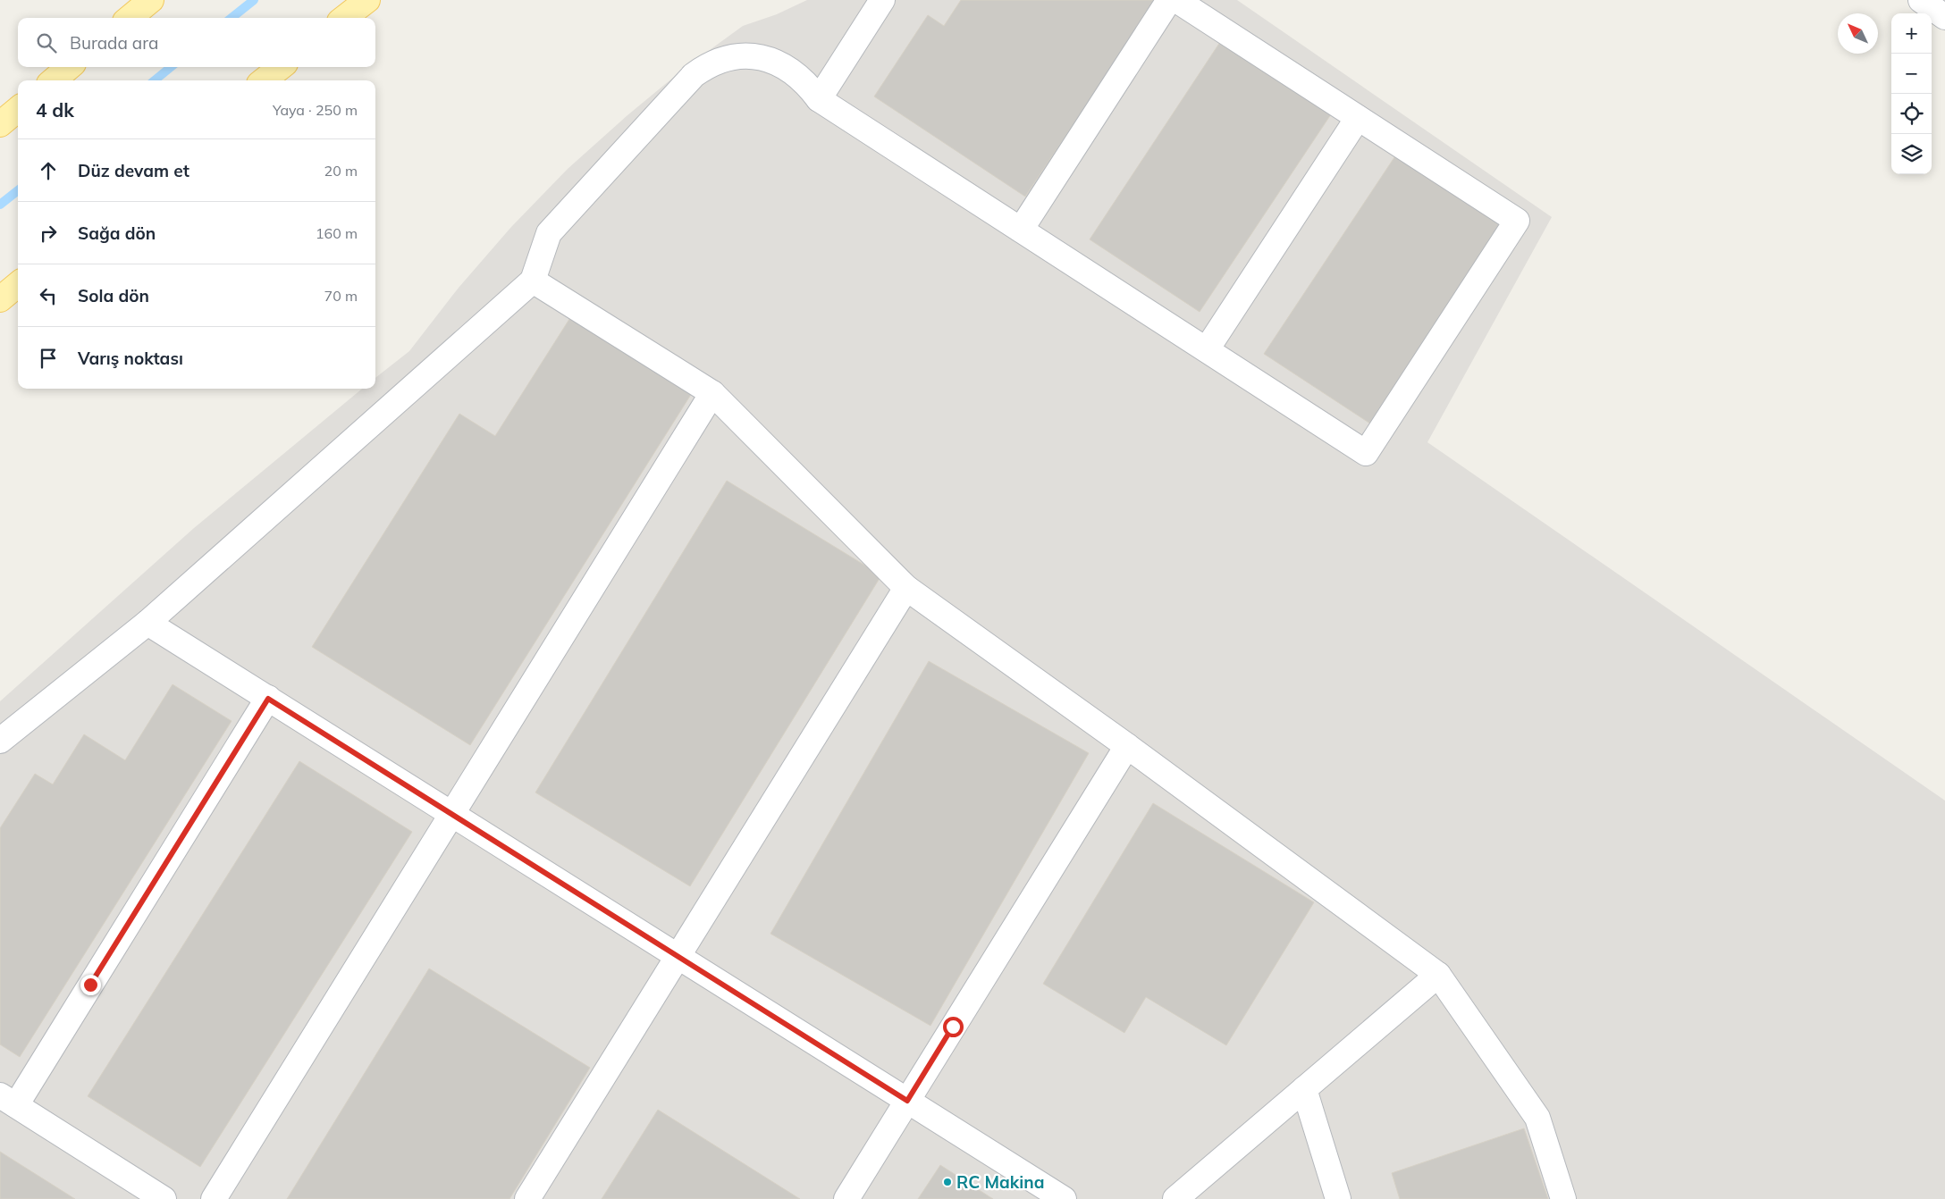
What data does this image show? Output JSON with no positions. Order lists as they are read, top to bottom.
{
  "places": ["RC Makina"],
  "north": "top left",
  "page": {
    "map_buttons": ["+", "−"],
    "search": "Burada ara",
    "heading": ["4 dk", "Yaya · 250 m"],
    "list": [
      ["Düz devam et", "20 m"],
      ["Sağa dön", "160 m"],
      ["Sola dön", "70 m"],
      "Varış noktası"
    ]
  }
}
